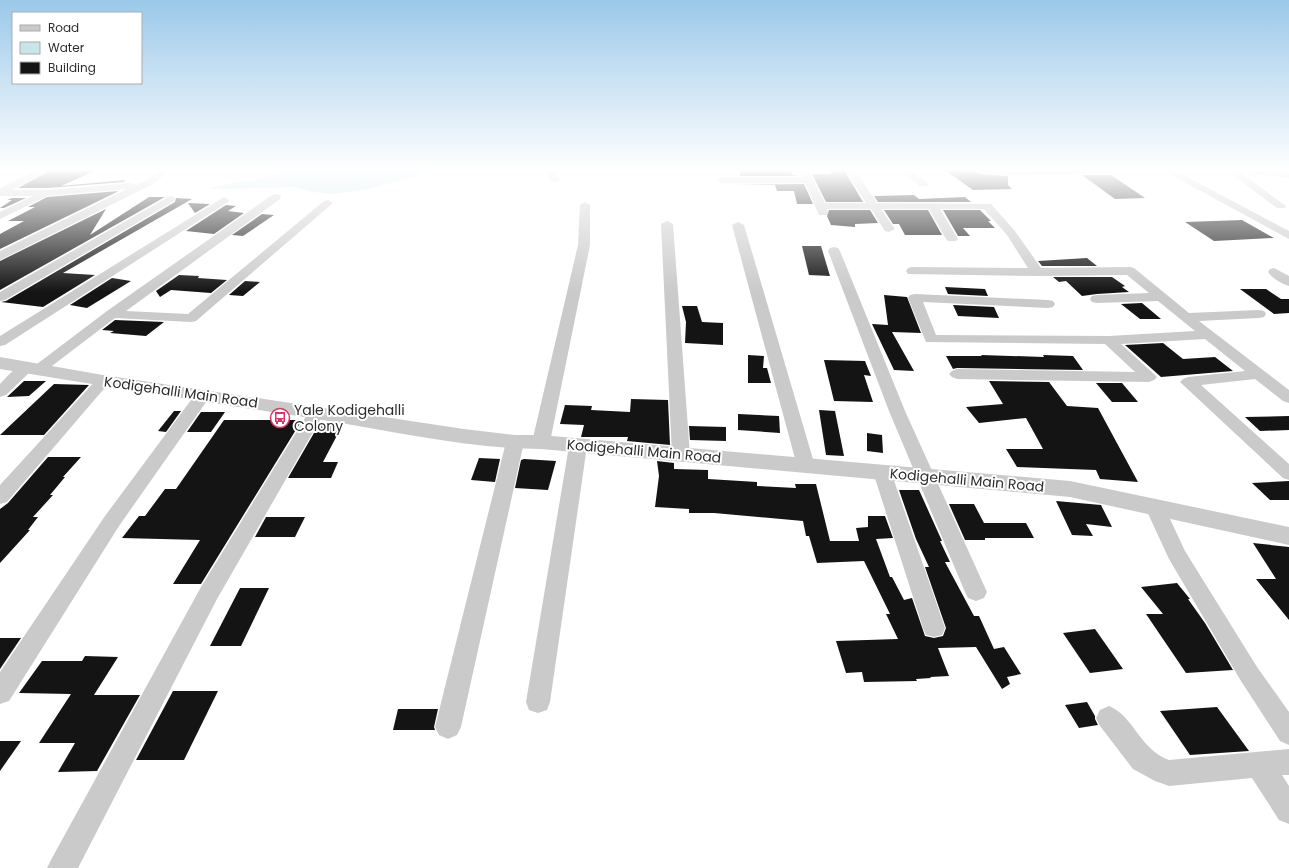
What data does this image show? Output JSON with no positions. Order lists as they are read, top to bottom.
{
  "streets": {
    "street": ["Kodigehalli Main Road"]
  },
  "places": {
    "bus stop": ["Yale Kodigehalli Colony"]
  },
  "legend": ["Road", "Water", "Building"]
}
